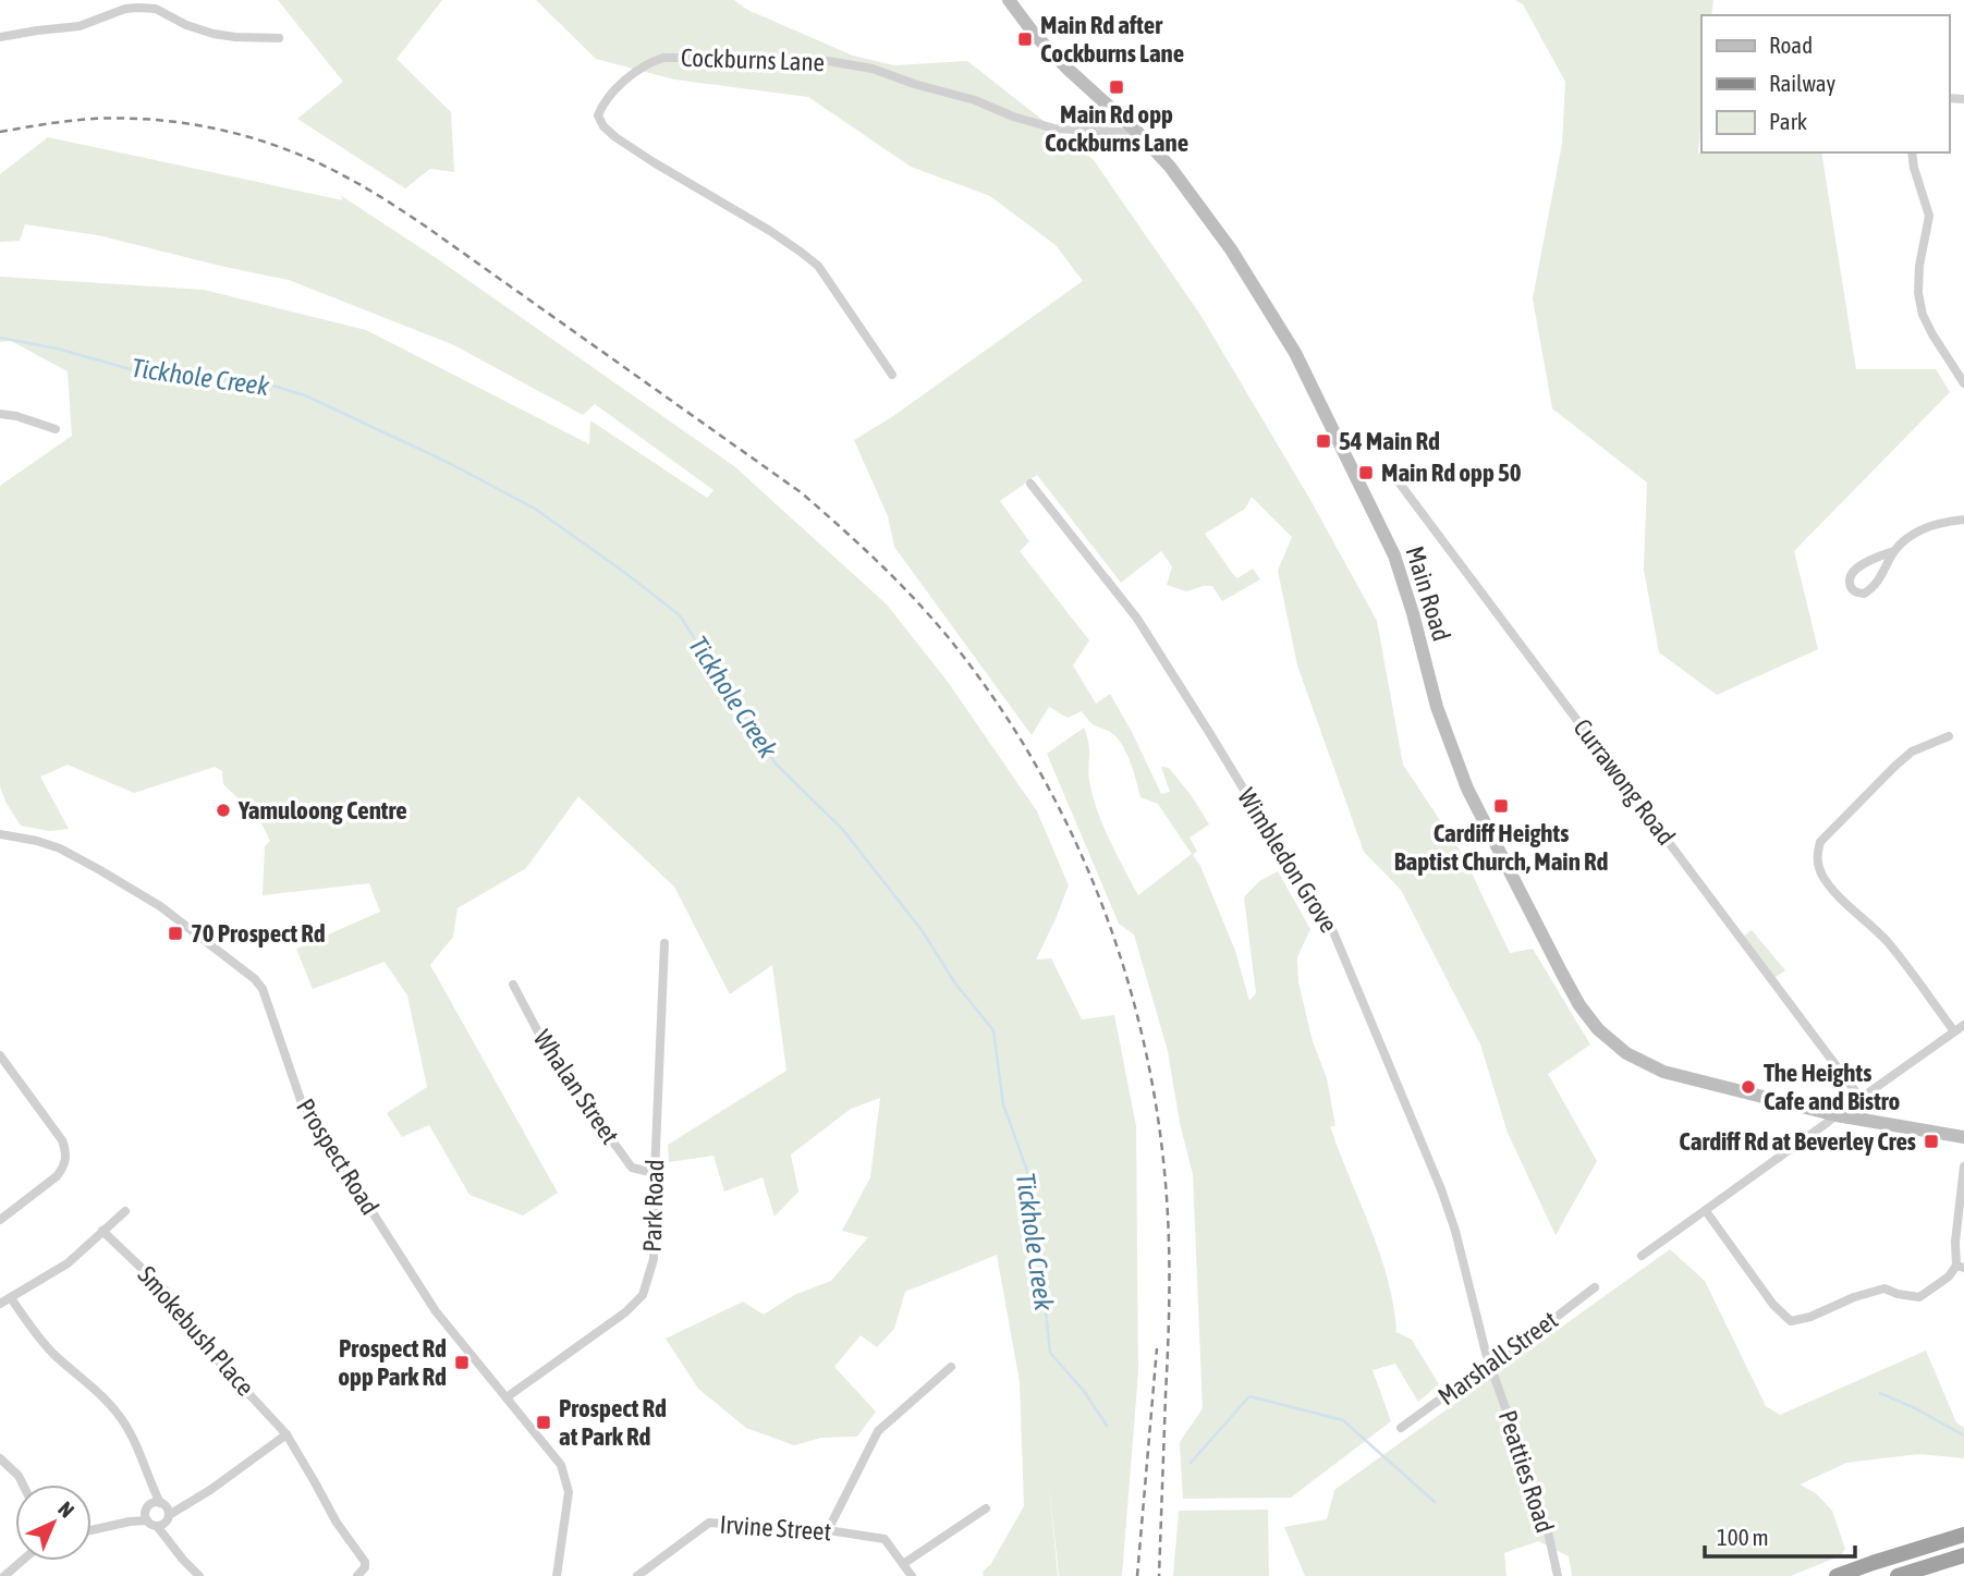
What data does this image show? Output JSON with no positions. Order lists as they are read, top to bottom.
{
  "streets": {
    "main road": ["Main Road"],
    "street": [
      "Cockburns Lane",
      "Currawong Road",
      "Wimbledon Grove",
      "Whalan Street",
      "Prospect Road",
      "Park Road",
      "Smokebush Place",
      "Marshall Street",
      "Peatties Road",
      "Irvine Street"
    ]
  },
  "crossings": [
    ["Cockburns Lane", "Main Road"],
    ["Wimbledon Grove", "Marshall Street"],
    ["Wimbledon Grove", "Peatties Road"],
    ["Whalan Street", "Park Road"],
    ["Prospect Road", "Park Road"],
    ["Marshall Street", "Peatties Road"]
  ],
  "water": ["Tickhole Creek"],
  "places": {
    "transit": [
      "Main Rd after Cockburns Lane",
      "Main Rd opp Cockburns Lane",
      "54 Main Rd",
      "Main Rd opp 50",
      "Cardiff Heights Baptist Church, Main Rd",
      "70 Prospect Rd",
      "Cardiff Rd at Beverley Cres",
      "Prospect Rd opp Park Rd",
      "Prospect Rd at Park Rd"
    ],
    "other": ["Yamuloong Centre", "The Heights Cafe and Bistro"]
  },
  "legend": ["Road", "Railway", "Park"],
  "scale_bar": "100 m",
  "north": "top right"
}
